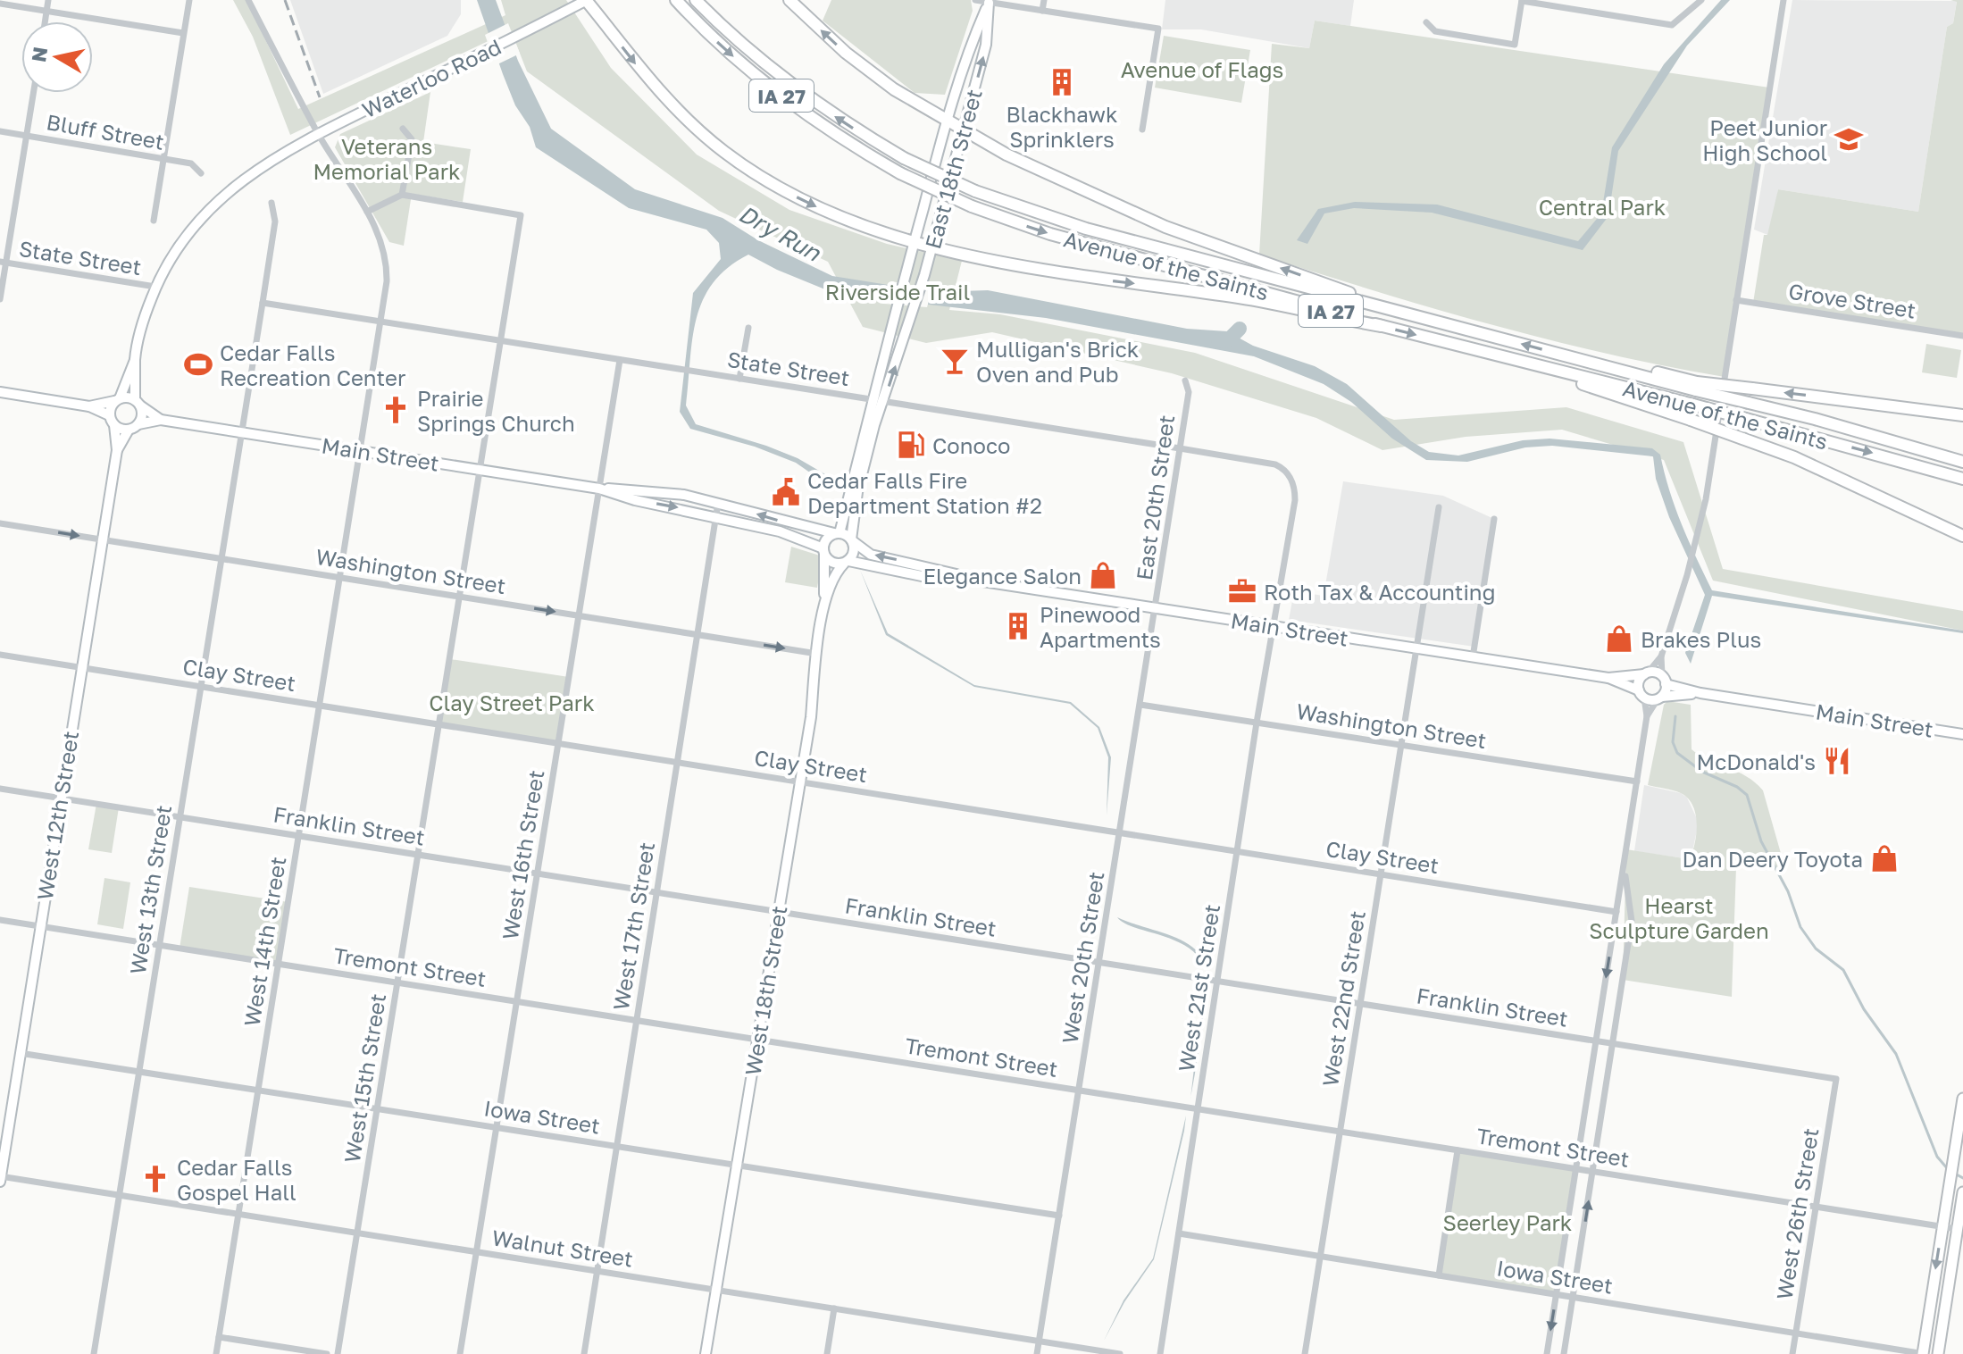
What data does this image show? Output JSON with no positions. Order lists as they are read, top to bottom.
{
  "streets": {
    "highway": ["IA 27", "Avenue of the Saints"],
    "main road": [
      "Waterloo Road",
      "East 18th Street",
      "Main Street",
      "West 12th Street",
      "West 18th Street"
    ],
    "street": [
      "Bluff Street",
      "State Street",
      "Grove Street",
      "East 20th Street",
      "Washington Street",
      "Clay Street",
      "Franklin Street",
      "West 16th Street",
      "West 13th Street",
      "West 17th Street",
      "West 14th Street",
      "West 20th Street",
      "Tremont Street",
      "West 21st Street",
      "West 22nd Street",
      "West 15th Street",
      "Iowa Street",
      "West 26th Street",
      "Walnut Street"
    ]
  },
  "crossings": [
    ["Waterloo Road", "State Street"],
    ["Waterloo Road", "Main Street"],
    ["Waterloo Road", "West 12th Street"],
    ["Waterloo Road", "West 14th Street"],
    ["East 18th Street", "State Street"],
    ["East 18th Street", "Main Street"],
    ["East 18th Street", "West 18th Street"],
    ["State Street", "East 20th Street"],
    ["State Street", "West 16th Street"],
    ["State Street", "West 13th Street"],
    ["State Street", "West 14th Street"],
    ["State Street", "West 21st Street"],
    ["State Street", "West 15th Street"],
    ["Main Street", "East 20th Street"],
    ["Main Street", "West 12th Street"],
    ["Main Street", "West 16th Street"],
    ["Main Street", "West 13th Street"],
    ["Main Street", "West 17th Street"],
    ["Main Street", "West 14th Street"],
    ["Main Street", "West 20th Street"],
    ["Main Street", "West 21st Street"],
    ["Main Street", "West 18th Street"],
    ["Main Street", "West 22nd Street"],
    ["Main Street", "West 15th Street"],
    ["East 20th Street", "West 20th Street"],
    ["Washington Street", "West 12th Street"],
    ["Washington Street", "West 16th Street"],
    ["Washington Street", "West 13th Street"],
    ["Washington Street", "West 17th Street"],
    ["Washington Street", "West 14th Street"],
    ["Washington Street", "West 20th Street"],
    ["Washington Street", "West 21st Street"],
    ["Washington Street", "West 18th Street"],
    ["Washington Street", "West 22nd Street"],
    ["Washington Street", "West 15th Street"],
    ["Clay Street", "West 12th Street"],
    ["Clay Street", "West 16th Street"],
    ["Clay Street", "West 13th Street"],
    ["Clay Street", "West 17th Street"],
    ["Clay Street", "West 14th Street"],
    ["Clay Street", "West 20th Street"],
    ["Clay Street", "West 21st Street"],
    ["Clay Street", "West 18th Street"],
    ["Clay Street", "West 22nd Street"],
    ["Clay Street", "West 15th Street"],
    ["West 12th Street", "Franklin Street"],
    ["West 12th Street", "Tremont Street"],
    ["West 12th Street", "Iowa Street"],
    ["West 12th Street", "Walnut Street"],
    ["Franklin Street", "West 16th Street"],
    ["Franklin Street", "West 13th Street"],
    ["Franklin Street", "West 17th Street"],
    ["Franklin Street", "West 14th Street"],
    ["Franklin Street", "West 20th Street"],
    ["Franklin Street", "West 21st Street"],
    ["Franklin Street", "West 18th Street"],
    ["Franklin Street", "West 22nd Street"],
    ["Franklin Street", "West 15th Street"],
    ["Franklin Street", "West 26th Street"],
    ["West 16th Street", "Tremont Street"],
    ["West 16th Street", "Iowa Street"],
    ["West 16th Street", "Walnut Street"],
    ["West 13th Street", "Tremont Street"],
    ["West 13th Street", "Iowa Street"],
    ["West 13th Street", "Walnut Street"],
    ["West 17th Street", "Tremont Street"],
    ["West 17th Street", "Iowa Street"],
    ["West 17th Street", "Walnut Street"],
    ["West 14th Street", "Tremont Street"],
    ["West 14th Street", "Iowa Street"],
    ["West 14th Street", "Walnut Street"],
    ["West 20th Street", "Tremont Street"],
    ["West 20th Street", "Iowa Street"],
    ["West 20th Street", "Walnut Street"],
    ["Tremont Street", "West 21st Street"],
    ["Tremont Street", "West 18th Street"],
    ["Tremont Street", "West 22nd Street"],
    ["Tremont Street", "West 15th Street"],
    ["Tremont Street", "West 26th Street"],
    ["West 21st Street", "Iowa Street"],
    ["West 18th Street", "Iowa Street"],
    ["West 18th Street", "Walnut Street"],
    ["West 22nd Street", "Iowa Street"],
    ["West 15th Street", "Iowa Street"],
    ["West 15th Street", "Walnut Street"],
    ["Iowa Street", "West 26th Street"]
  ],
  "water": ["Dry Run"],
  "parks": [
    "Avenue of Flags",
    "Veterans Memorial Park",
    "Central Park",
    "Riverside Trail",
    "Clay Street Park",
    "Hearst Sculpture Garden",
    "Seerley Park"
  ],
  "places": {
    "building": ["Blackhawk Sprinklers", "Pinewood Apartments"],
    "school or university": ["Peet Junior High School"],
    "bar": ["Mulligan's Brick Oven and Pub"],
    "sports": ["Cedar Falls Recreation Center"],
    "church": ["Prairie Springs Church", "Cedar Falls Gospel Hall"],
    "fuel station": ["Conoco"],
    "public building": ["Cedar Falls Fire Department Station #2"],
    "shop": ["Elegance Salon", "Brakes Plus", "Dan Deery Toyota"],
    "office": ["Roth Tax & Accounting"],
    "restaurant": ["McDonald's"]
  },
  "north": "left"
}
